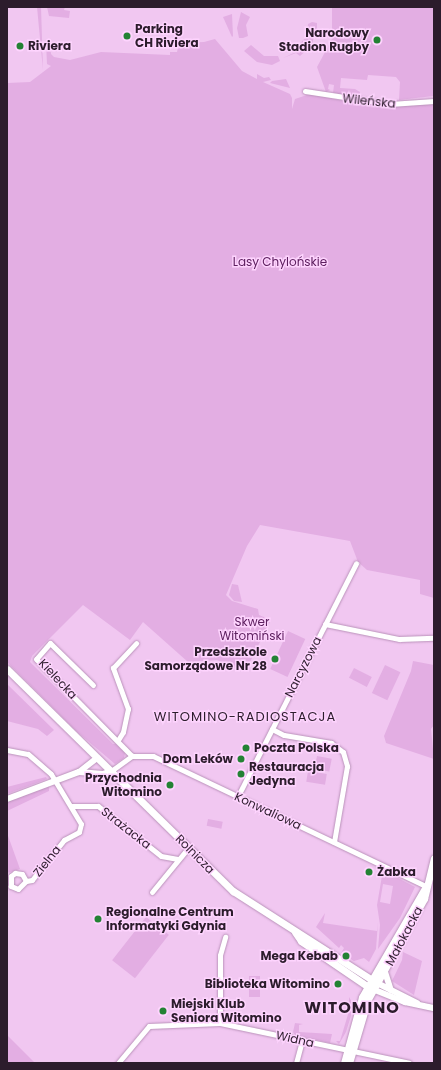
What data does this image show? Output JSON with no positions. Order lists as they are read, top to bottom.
{
  "streets": {
    "main road": ["Rolnicza", "Małokacka"],
    "street": [
      "Wileńska",
      "Narcyzowa",
      "Kielecka",
      "Konwaliowa",
      "Strażacka",
      "Zielna",
      "Widna"
    ]
  },
  "crossings": [
    ["Narcyzowa", "Konwaliowa"],
    ["Kielecka", "Konwaliowa"],
    ["Konwaliowa", "Małokacka"],
    ["Strażacka", "Zielna"],
    ["Rolnicza", "Małokacka"]
  ],
  "districts": ["WITOMINO-RADIOSTACJA", "WITOMINO"],
  "parks": ["Lasy Chylońskie", "Skwer Witomiński"],
  "places": [
    "Parking CH Riviera",
    "Narodowy Stadion Rugby",
    "Riviera",
    "Przedszkole Samorządowe Nr 28",
    "Poczta Polska",
    "Dom Leków",
    "Restauracja Jedyna",
    "Przychodnia Witomino",
    "Żabka",
    "Regionalne Centrum Informatyki Gdynia",
    "Mega Kebab",
    "Biblioteka Witomino",
    "Miejski Klub Seniora Witomino"
  ]
}
